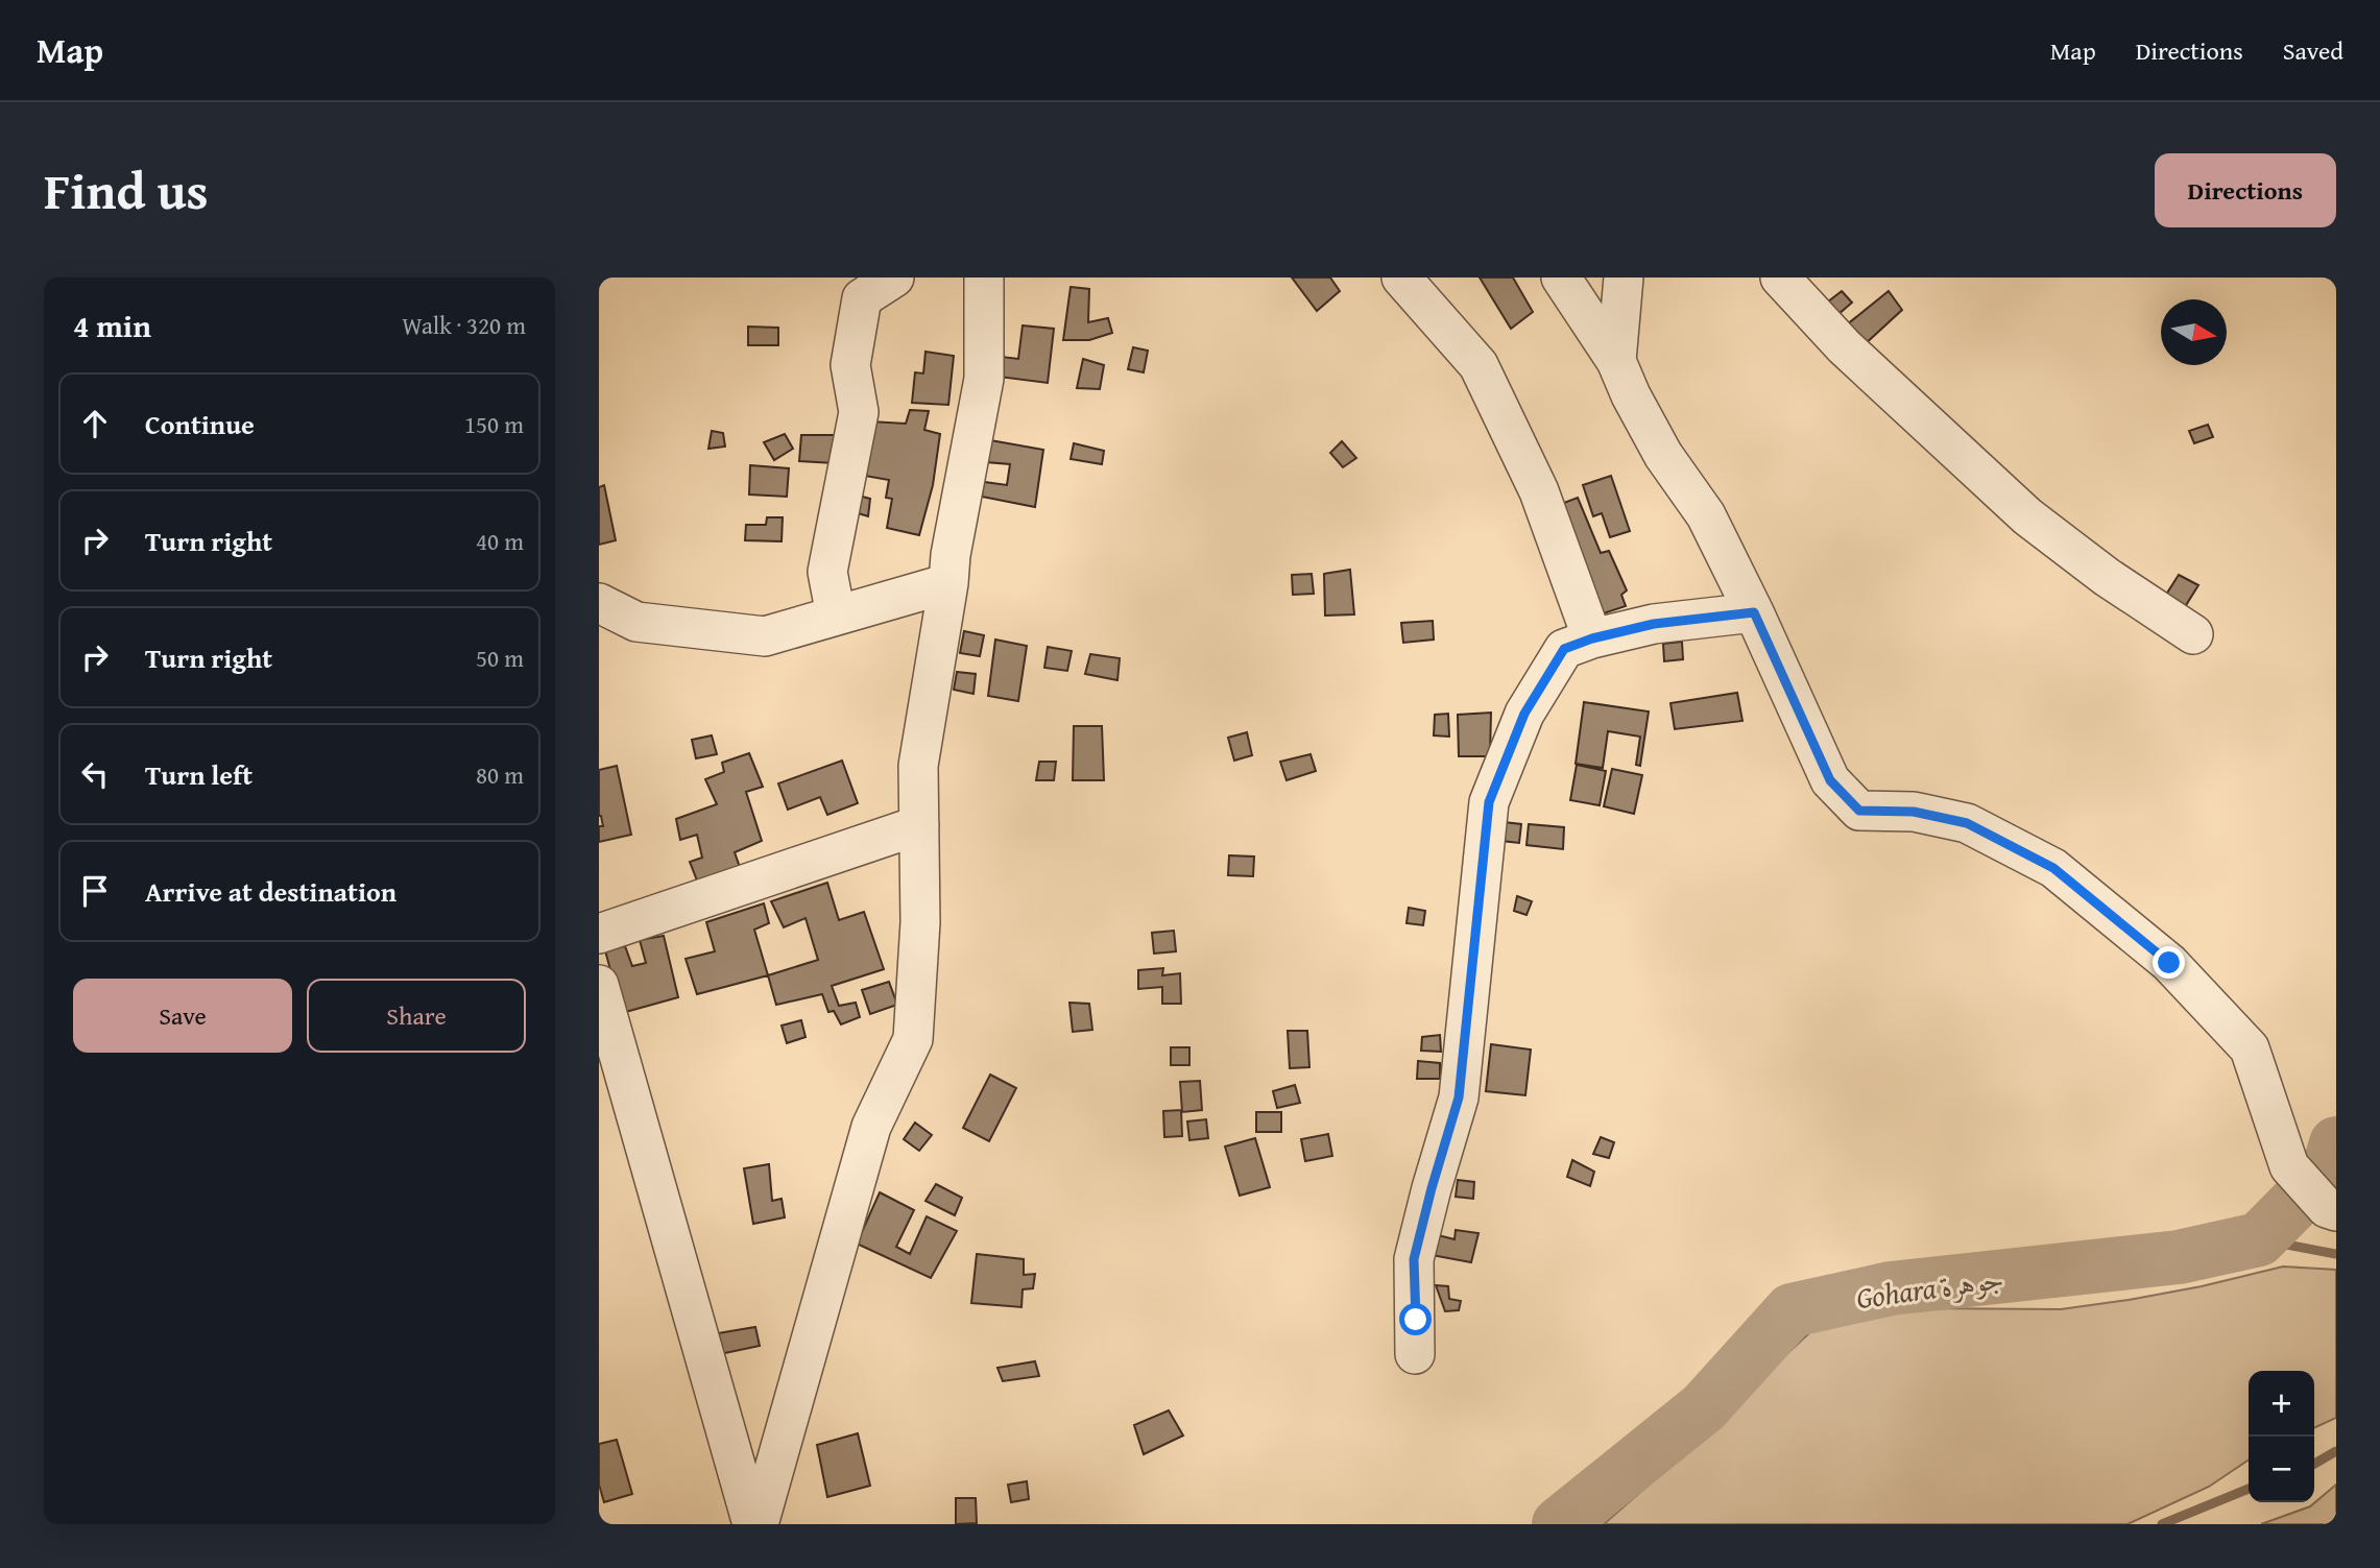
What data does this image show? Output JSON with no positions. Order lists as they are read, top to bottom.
{
  "water": ["Gohara جوهرة"],
  "north": "right",
  "page": {
    "header": "Map",
    "nav": ["Map", "Directions", "Saved"],
    "title": "Find us",
    "buttons": [
      "Directions",
      ["Save", "Share"]
    ],
    "heading": ["4 min", "Walk · 320 m"],
    "list": [
      ["Continue", "150 m"],
      ["Turn right", "40 m"],
      ["Turn right", "50 m"],
      ["Turn left", "80 m"],
      "Arrive at destination"
    ],
    "map_buttons": ["+", "−"]
  }
}
